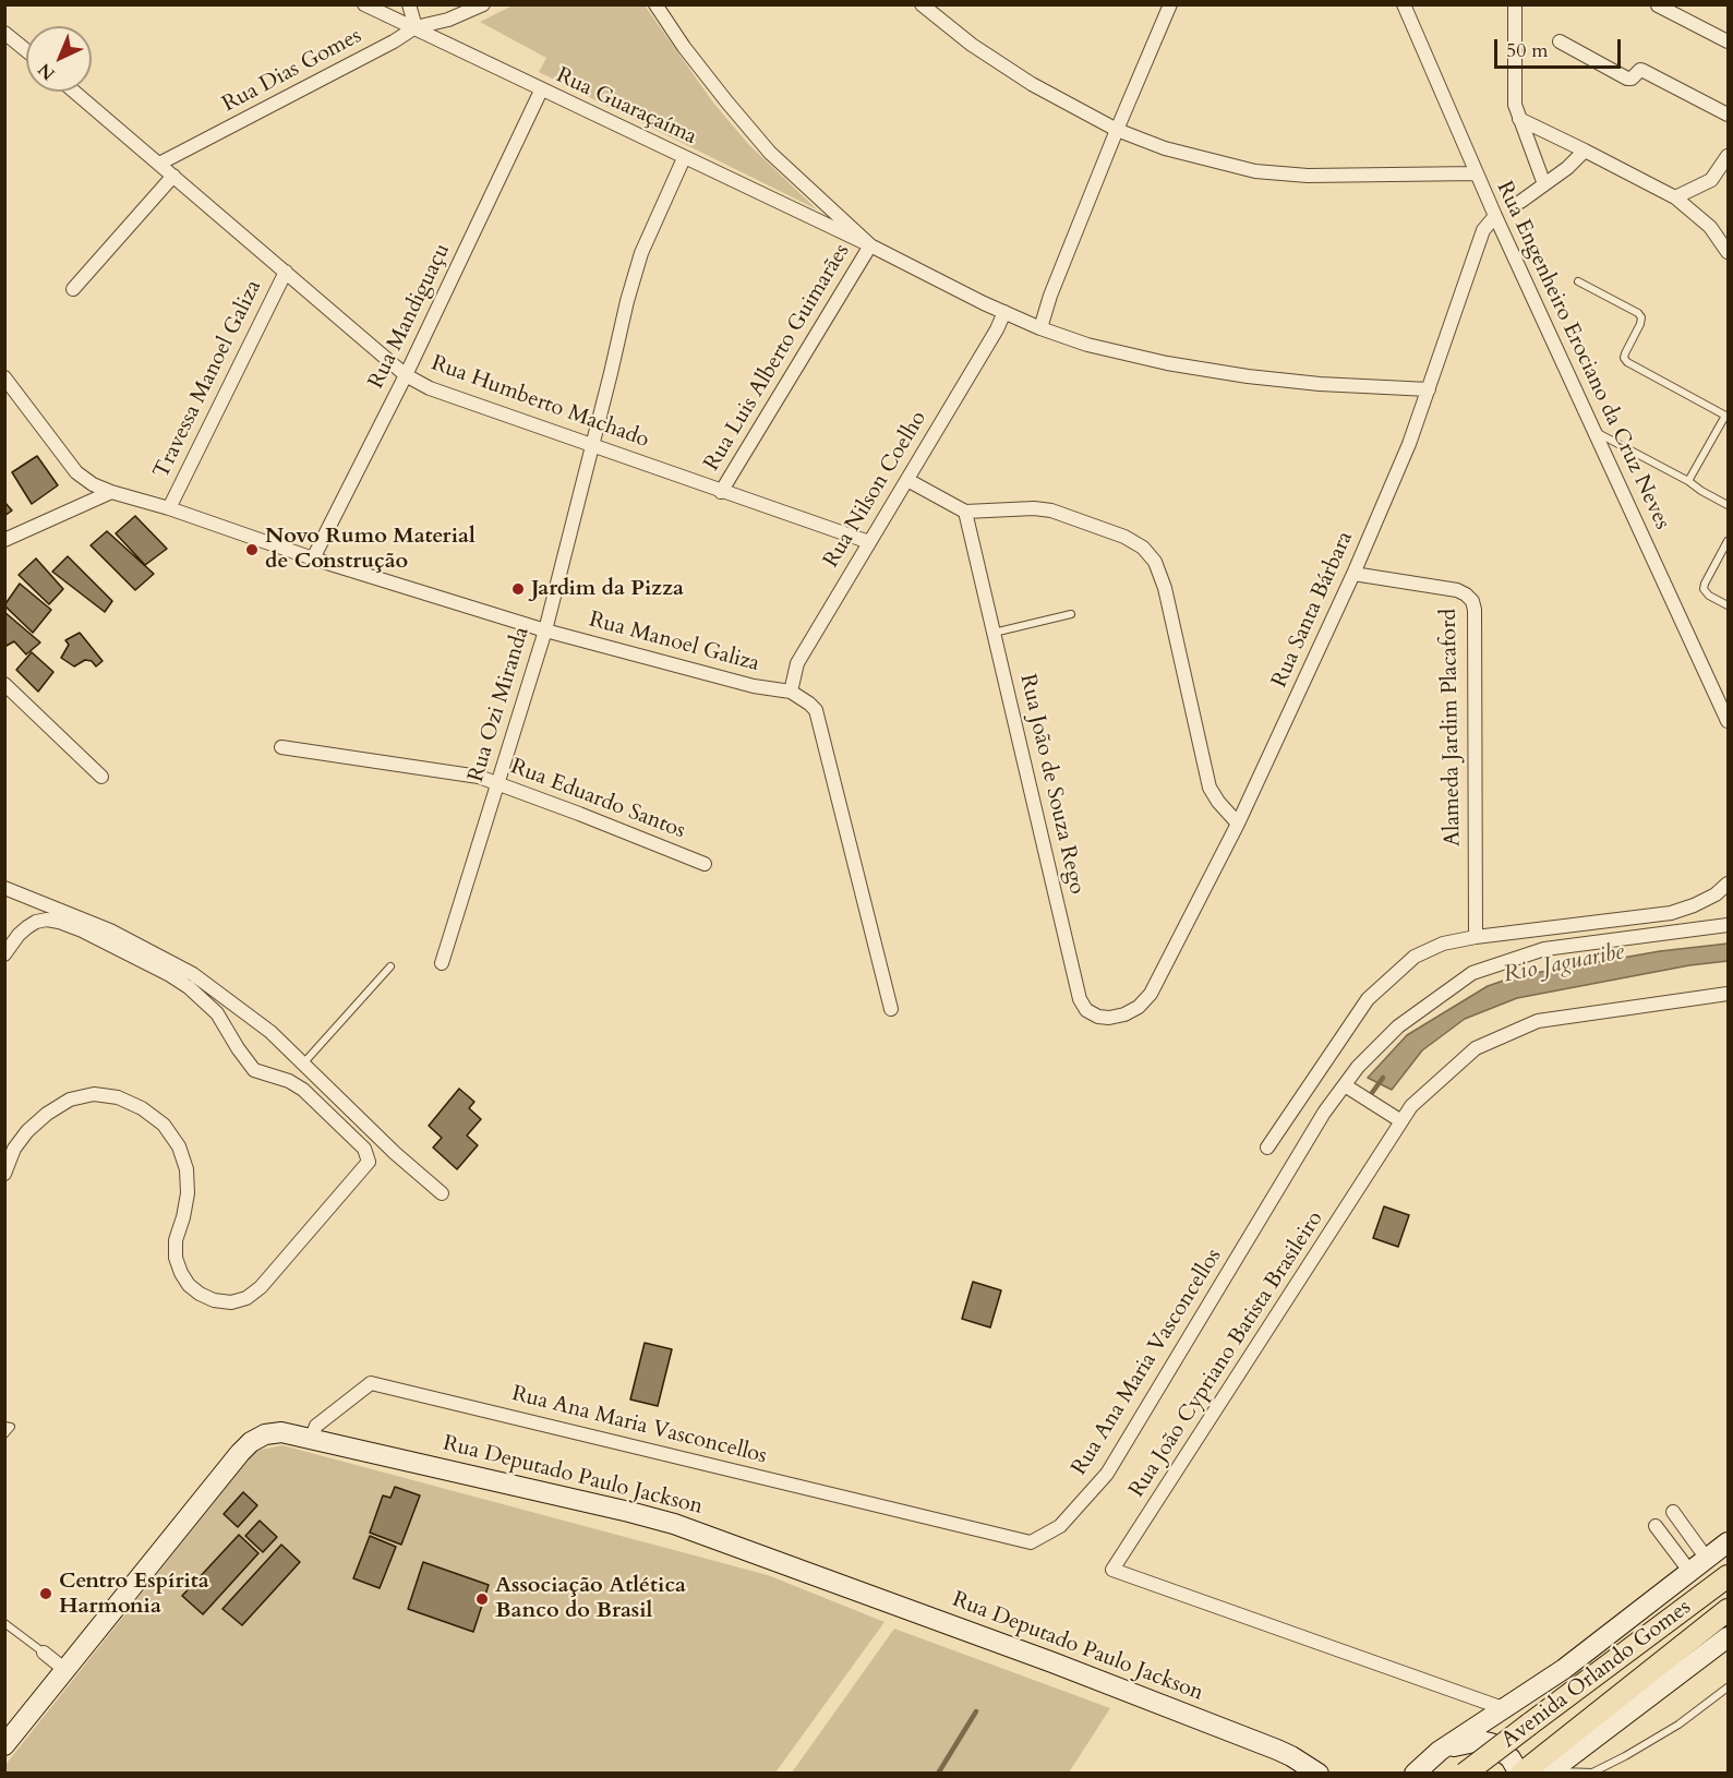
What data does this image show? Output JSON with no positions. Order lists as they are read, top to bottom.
{
  "streets": {
    "main road": ["Rua Deputado Paulo Jackson", "Avenida Orlando Gomes"],
    "street": [
      "Rua Dias Gomes",
      "Rua Guaraçaíma",
      "Rua Mandiguaçu",
      "Rua Engenheiro Erociano da Cruz Neves",
      "Rua Luis Alberto Guimarães",
      "Travessa Manoel Galiza",
      "Rua Humberto Machado",
      "Rua Nilson Coelho",
      "Rua Santa Bárbara",
      "Rua Manoel Galiza",
      "Rua Ozi Miranda",
      "Alameda Jardim Placaford",
      "Rua João de Souza Rego",
      "Rua Eduardo Santos",
      "Rua João Cypriano Batista Brasileiro",
      "Rua Ana Maria Vasconcellos"
    ]
  },
  "crossings": [
    ["Rua Dias Gomes", "Rua Guaraçaíma"],
    ["Rua Dias Gomes", "Rua Humberto Machado"],
    ["Rua Guaraçaíma", "Rua Mandiguaçu"],
    ["Rua Guaraçaíma", "Rua Luis Alberto Guimarães"],
    ["Rua Guaraçaíma", "Rua Nilson Coelho"],
    ["Rua Guaraçaíma", "Rua Santa Bárbara"],
    ["Rua Guaraçaíma", "Rua Ozi Miranda"],
    ["Rua Mandiguaçu", "Rua Humberto Machado"],
    ["Rua Mandiguaçu", "Rua Manoel Galiza"],
    ["Rua Engenheiro Erociano da Cruz Neves", "Rua Santa Bárbara"],
    ["Rua Luis Alberto Guimarães", "Rua Humberto Machado"],
    ["Travessa Manoel Galiza", "Rua Humberto Machado"],
    ["Travessa Manoel Galiza", "Rua Manoel Galiza"],
    ["Rua Humberto Machado", "Rua Nilson Coelho"],
    ["Rua Humberto Machado", "Rua Ozi Miranda"],
    ["Rua Nilson Coelho", "Rua Manoel Galiza"],
    ["Rua Santa Bárbara", "Alameda Jardim Placaford"],
    ["Rua Santa Bárbara", "Rua João de Souza Rego"],
    ["Rua Manoel Galiza", "Rua Ozi Miranda"],
    ["Rua Ozi Miranda", "Rua Eduardo Santos"],
    ["Rua João Cypriano Batista Brasileiro", "Avenida Orlando Gomes"],
    ["Rua Ana Maria Vasconcellos", "Rua Deputado Paulo Jackson"]
  ],
  "water": ["Rio Jaguaribe"],
  "places": [
    "Novo Rumo Material de Construção",
    "Jardim da Pizza",
    "Centro Espírita Harmonia",
    "Associação Atlética Banco do Brasil"
  ],
  "scale_bar": "50 m",
  "north": "bottom left"
}
